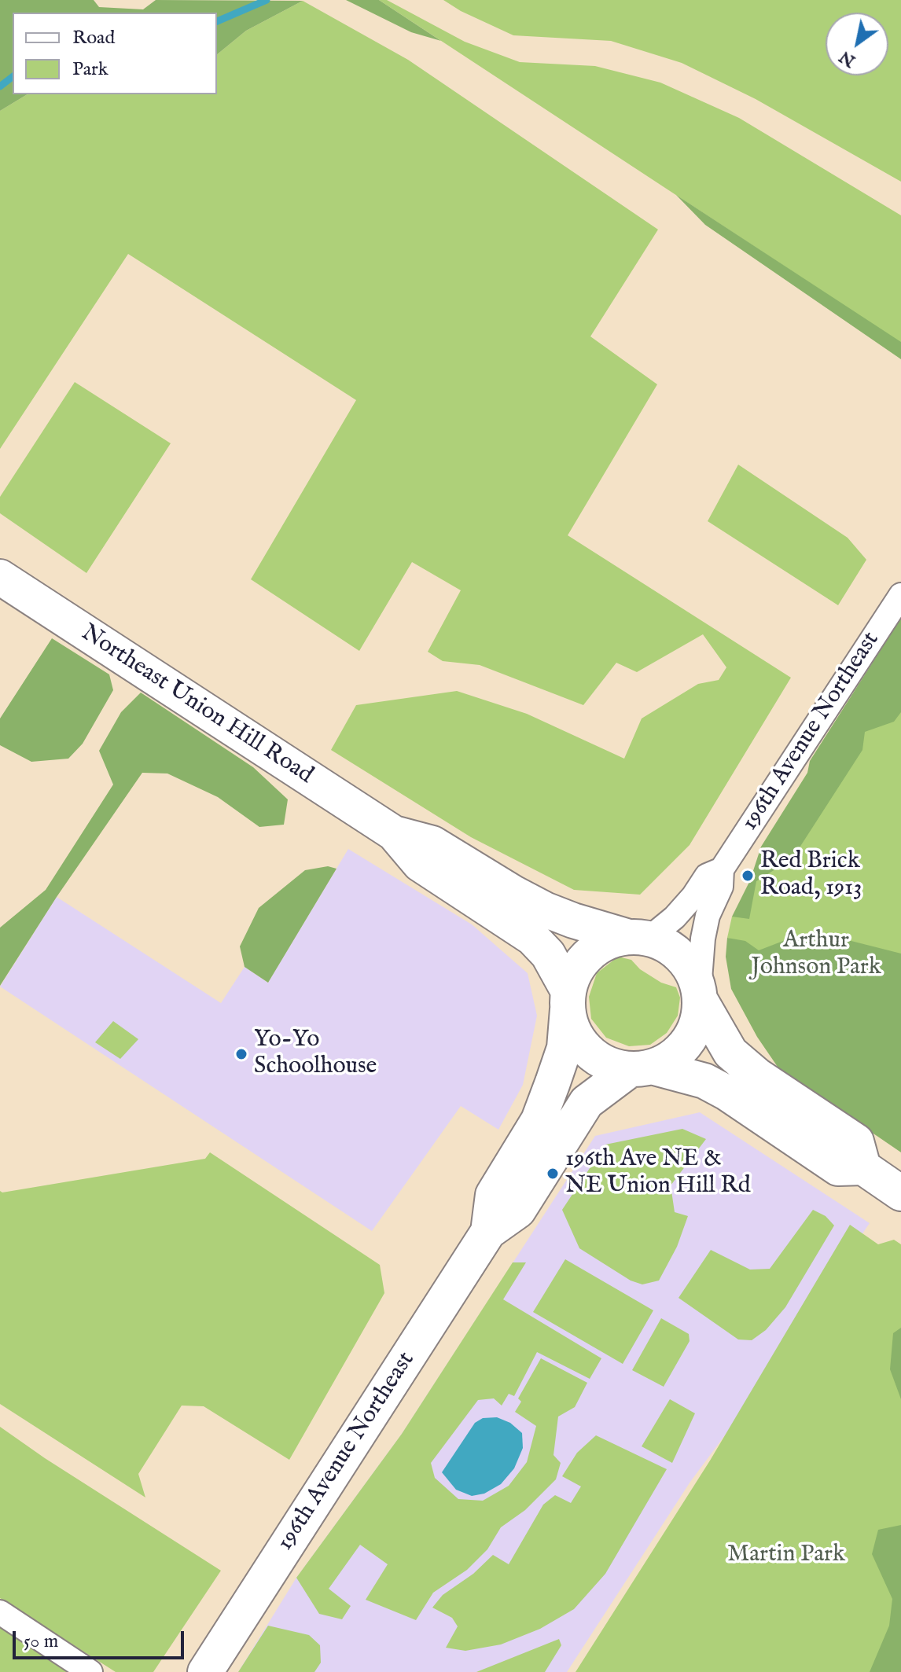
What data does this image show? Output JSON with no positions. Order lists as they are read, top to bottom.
{
  "streets": {
    "street": ["Northeast Union Hill Road", "196th Avenue Northeast"]
  },
  "crossings": [
    ["Northeast Union Hill Road", "196th Avenue Northeast"]
  ],
  "parks": ["Arthur Johnson Park", "Martin Park"],
  "places": ["Red Brick Road, 1913", "Yo-Yo Schoolhouse", "196th Ave NE & NE Union Hill Rd"],
  "legend": ["Road", "Park"],
  "scale_bar": "50 m",
  "north": "bottom left"
}
